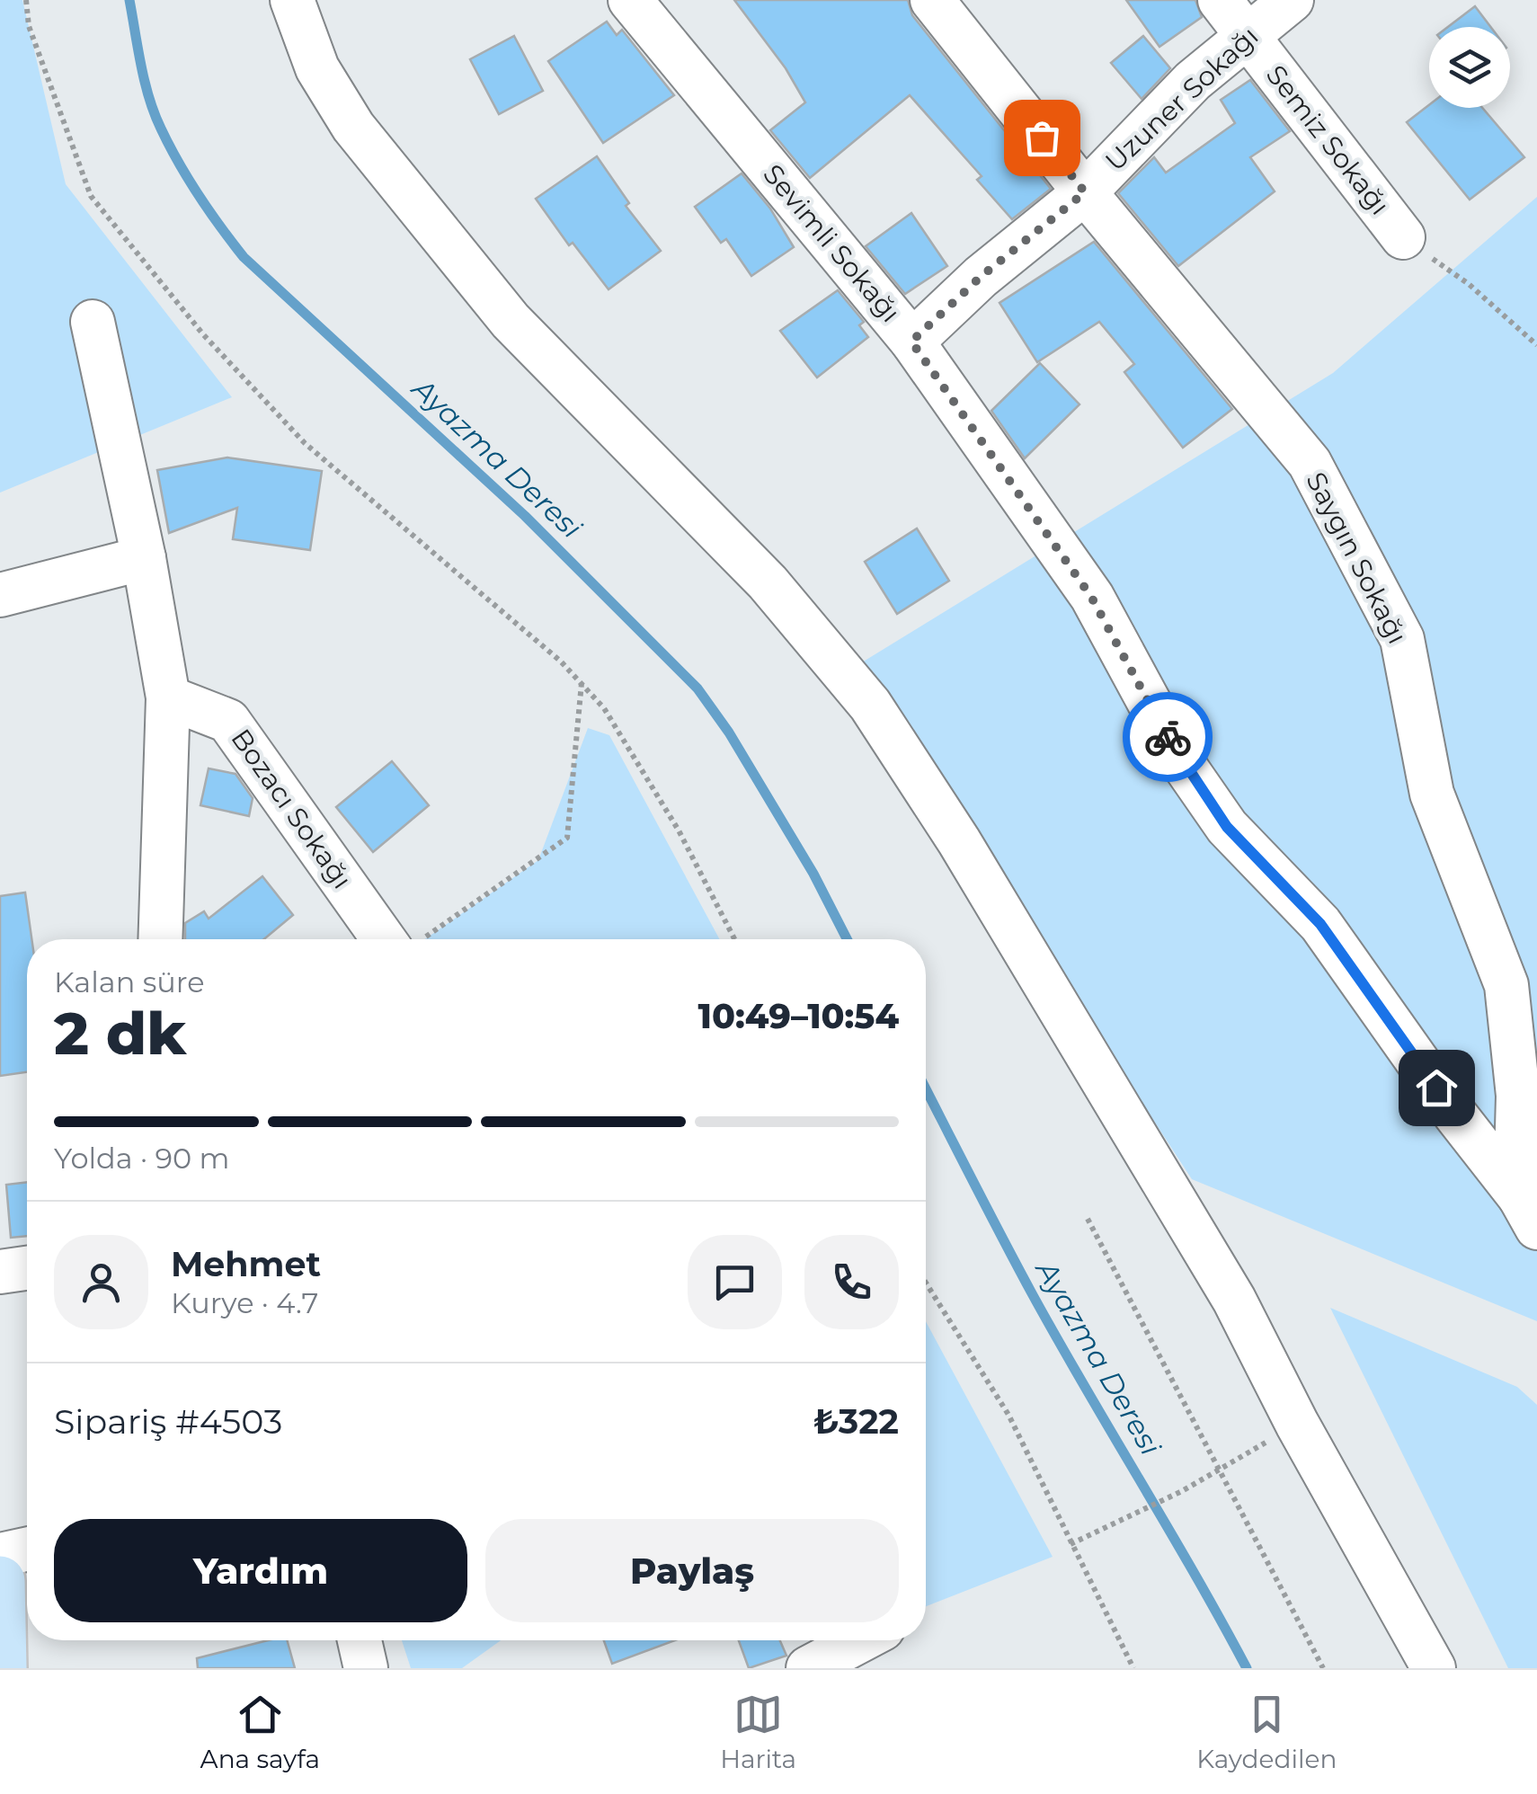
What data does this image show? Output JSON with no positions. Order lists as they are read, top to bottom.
{
  "streets": {
    "street": [
      "Uzuner Sokağı",
      "Semiz Sokağı",
      "Sevimli Sokağı",
      "Saygın Sokağı",
      "Bozacı Sokağı"
    ]
  },
  "crossings": [
    ["Uzuner Sokağı", "Semiz Sokağı"],
    ["Uzuner Sokağı", "Sevimli Sokağı"],
    ["Uzuner Sokağı", "Saygın Sokağı"],
    ["Sevimli Sokağı", "Saygın Sokağı"]
  ],
  "water": ["Ayazma Deresi"],
  "page": {
    "heading": ["2 dk", "Kalan süre", "10:49–10:54"],
    "panel": [
      "Mehmet",
      "Kurye · 4.7",
      "Sipariş #4503",
      "₺322"
    ],
    "bar": "Yolda · 90 m",
    "buttons": ["Yardım", "Paylaş"],
    "tabs": ["Ana sayfa", "Harita", "Kaydedilen"]
  }
}
